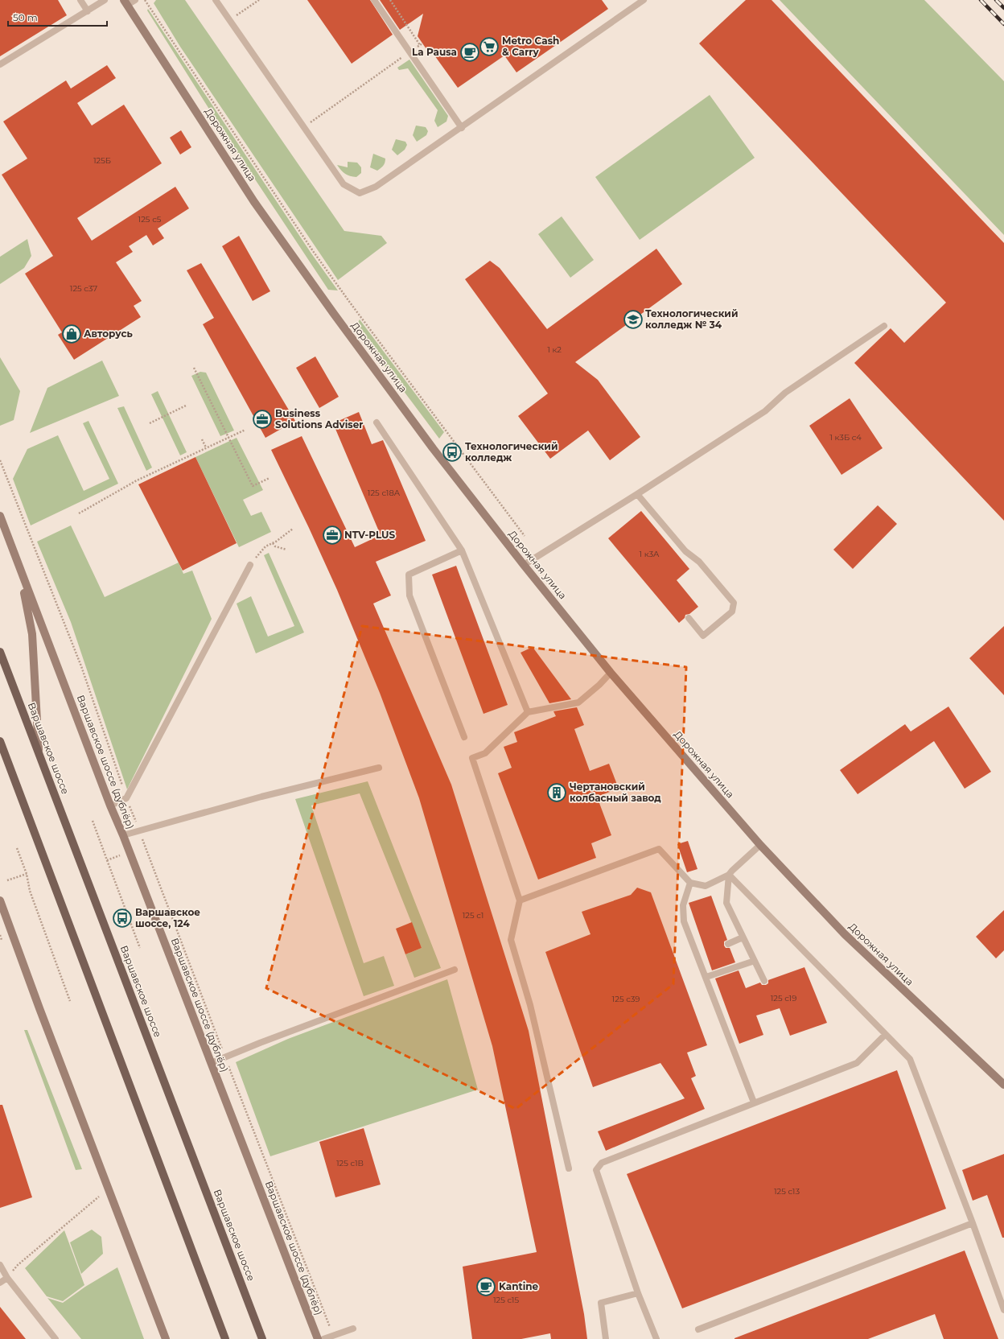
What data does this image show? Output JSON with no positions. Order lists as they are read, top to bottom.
{
  "streets": {
    "main road": ["Дорожная улица", "Варшавское шоссе", "Варшавское шоссе (дублёр)"]
  },
  "places": {
    "supermarket": ["Metro Cash & Carry"],
    "cafe": ["La Pausa", "Kantine"],
    "school or university": ["Технологический колледж № 34"],
    "shop": ["Авторусь"],
    "office": ["Business Solutions Adviser", "NTV-PLUS"],
    "bus stop": ["Технологический колледж", "Варшавское шоссе, 124"],
    "building": ["Чертановский колбасный завод"]
  },
  "house_numbers": [
    "125Б",
    "125 с5",
    "125 с37",
    "1 к2",
    "1 к3Б с4",
    "125 с18А",
    "1 к3А",
    "125 с1",
    "125 с19",
    "125 с39",
    "125 с1В",
    "125 с13",
    "125 с15"
  ],
  "scale_bar": "50 m"
}
